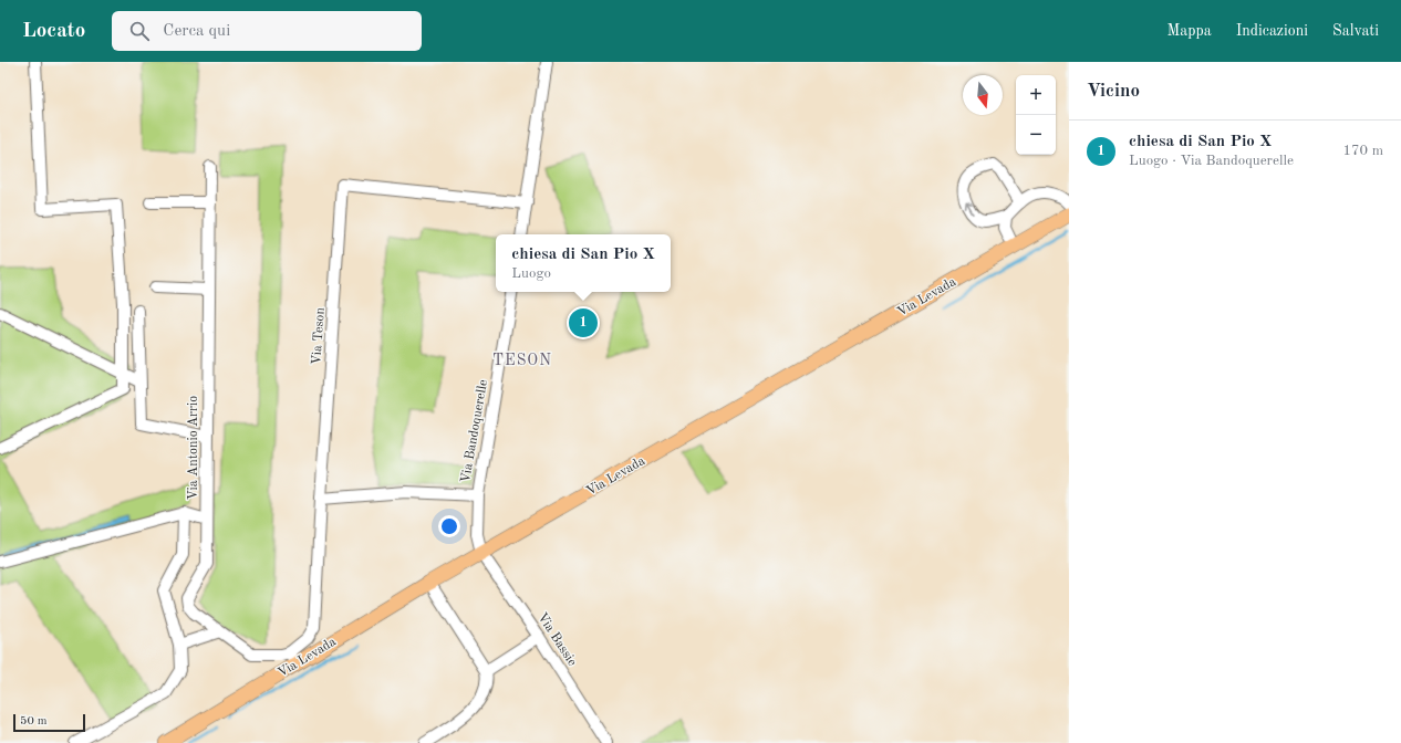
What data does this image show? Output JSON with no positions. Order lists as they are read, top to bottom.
{
  "streets": {
    "main road": ["Via Levada"],
    "street": [
      "Via Teson",
      "Via Bandoquerelle",
      "Via Antonio Arrio",
      "Via Bassie"
    ]
  },
  "crossings": [
    ["Via Levada", "Via Teson"],
    ["Via Levada", "Via Bandoquerelle"],
    ["Via Levada", "Via Antonio Arrio"],
    ["Via Levada", "Via Bassie"],
    ["Via Teson", "Via Antonio Arrio"],
    ["Via Bandoquerelle", "Via Bassie"]
  ],
  "districts": ["TESON"],
  "scale_bar": "50 m",
  "north": "bottom",
  "page": {
    "header": "Locato",
    "search": "Cerca qui",
    "nav": ["Mappa", "Indicazioni", "Salvati"],
    "heading": "Vicino",
    "map_buttons": ["+", "−"],
    "list": [
      {
        "mark": "1",
        "name": "chiesa di San Pio X",
        "note": "Luogo · Via Bandoquerelle",
        "value": "170 m"
      }
    ],
    "popup": ["chiesa di San Pio X", "Luogo"],
    "pins": "1",
    "scale": "50 m"
  }
}
